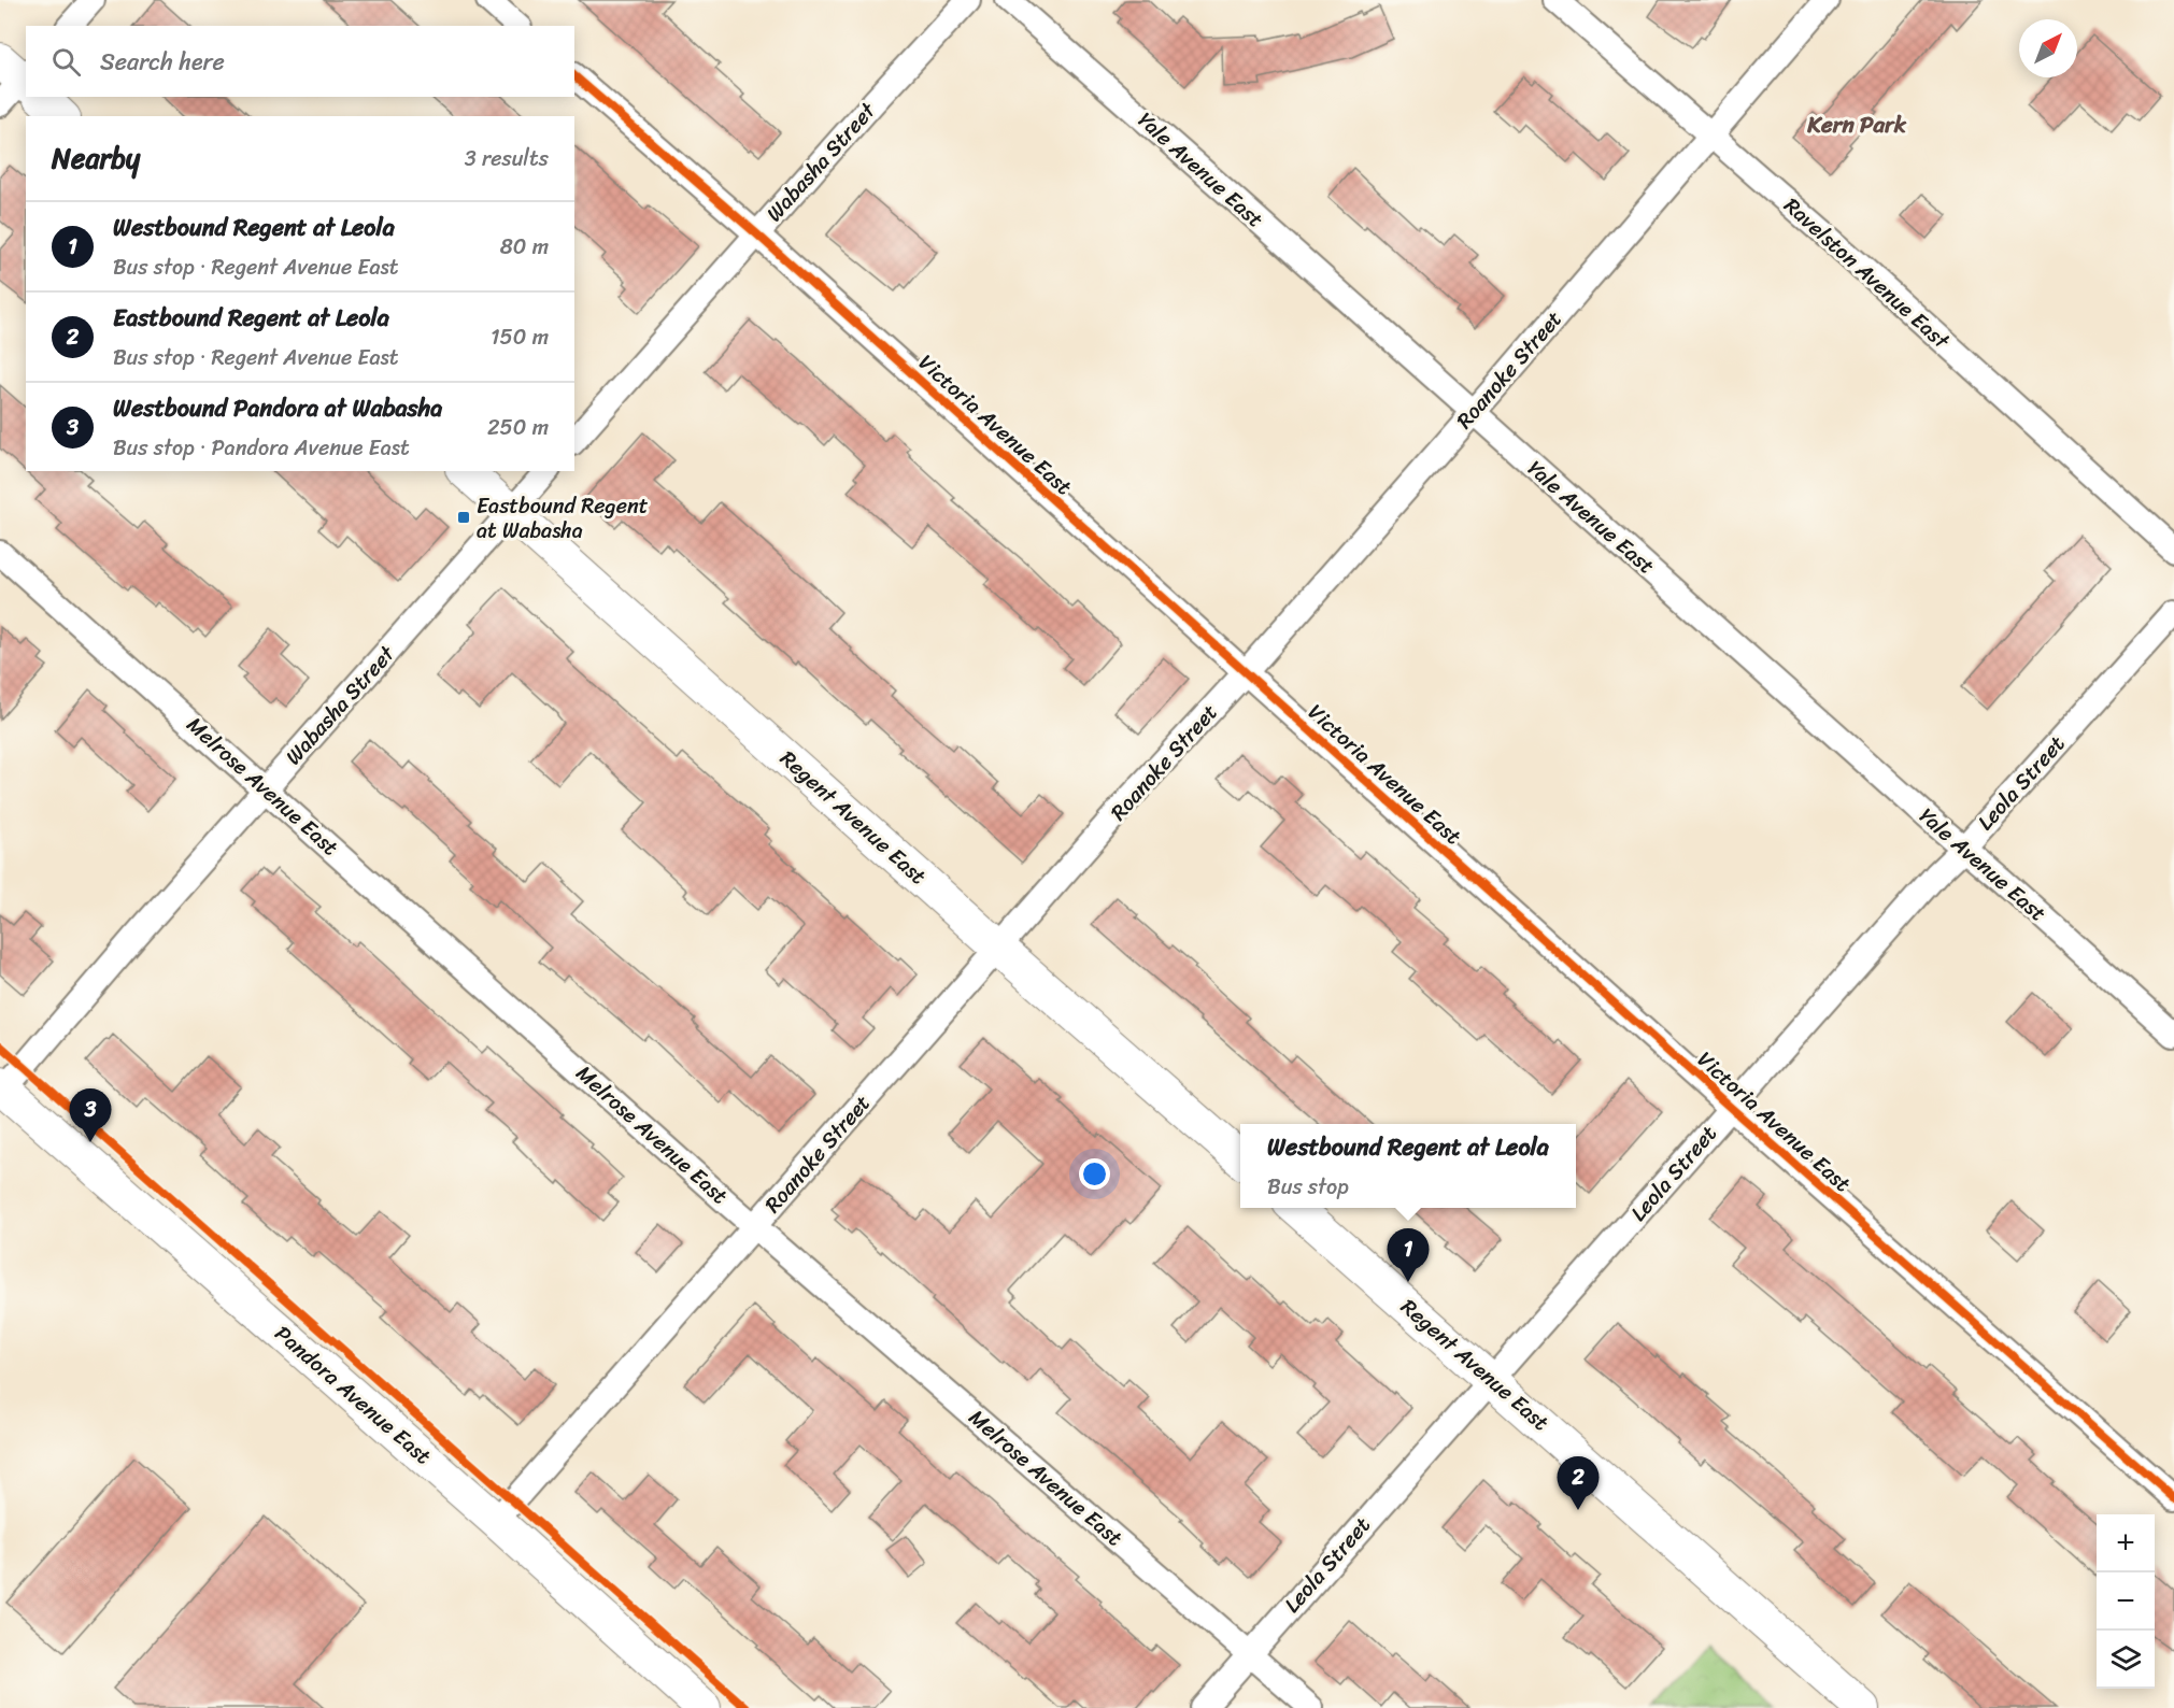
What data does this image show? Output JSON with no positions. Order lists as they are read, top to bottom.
{
  "streets": {
    "street": [
      "Wabasha Street",
      "Yale Avenue East",
      "Ravelston Avenue East",
      "Roanoke Street",
      "Victoria Avenue East",
      "Leola Street",
      "Melrose Avenue East",
      "Regent Avenue East",
      "Pandora Avenue East"
    ]
  },
  "crossings": [
    ["Wabasha Street", "Victoria Avenue East"],
    ["Wabasha Street", "Melrose Avenue East"],
    ["Wabasha Street", "Regent Avenue East"],
    ["Wabasha Street", "Pandora Avenue East"],
    ["Yale Avenue East", "Roanoke Street"],
    ["Yale Avenue East", "Leola Street"],
    ["Ravelston Avenue East", "Roanoke Street"],
    ["Roanoke Street", "Victoria Avenue East"],
    ["Roanoke Street", "Melrose Avenue East"],
    ["Roanoke Street", "Regent Avenue East"],
    ["Roanoke Street", "Pandora Avenue East"],
    ["Victoria Avenue East", "Leola Street"],
    ["Leola Street", "Melrose Avenue East"],
    ["Leola Street", "Regent Avenue East"]
  ],
  "districts": ["Kern Park"],
  "places": {
    "transit": ["Eastbound Regent at Wabasha"]
  },
  "north": "top right",
  "page": {
    "search": "Search here",
    "heading": ["Nearby", "3 results"],
    "list": [
      {
        "mark": "1",
        "name": "Westbound Regent at Leola",
        "note": "Bus stop · Regent Avenue East",
        "value": "80 m"
      },
      {
        "mark": "2",
        "name": "Eastbound Regent at Leola",
        "note": "Bus stop · Regent Avenue East",
        "value": "150 m"
      },
      {
        "mark": "3",
        "name": "Westbound Pandora at Wabasha",
        "note": "Bus stop · Pandora Avenue East",
        "value": "250 m"
      }
    ],
    "pins": ["3", "1", "2"],
    "popup": ["Westbound Regent at Leola", "Bus stop"],
    "map_buttons": ["+", "−"]
  }
}
